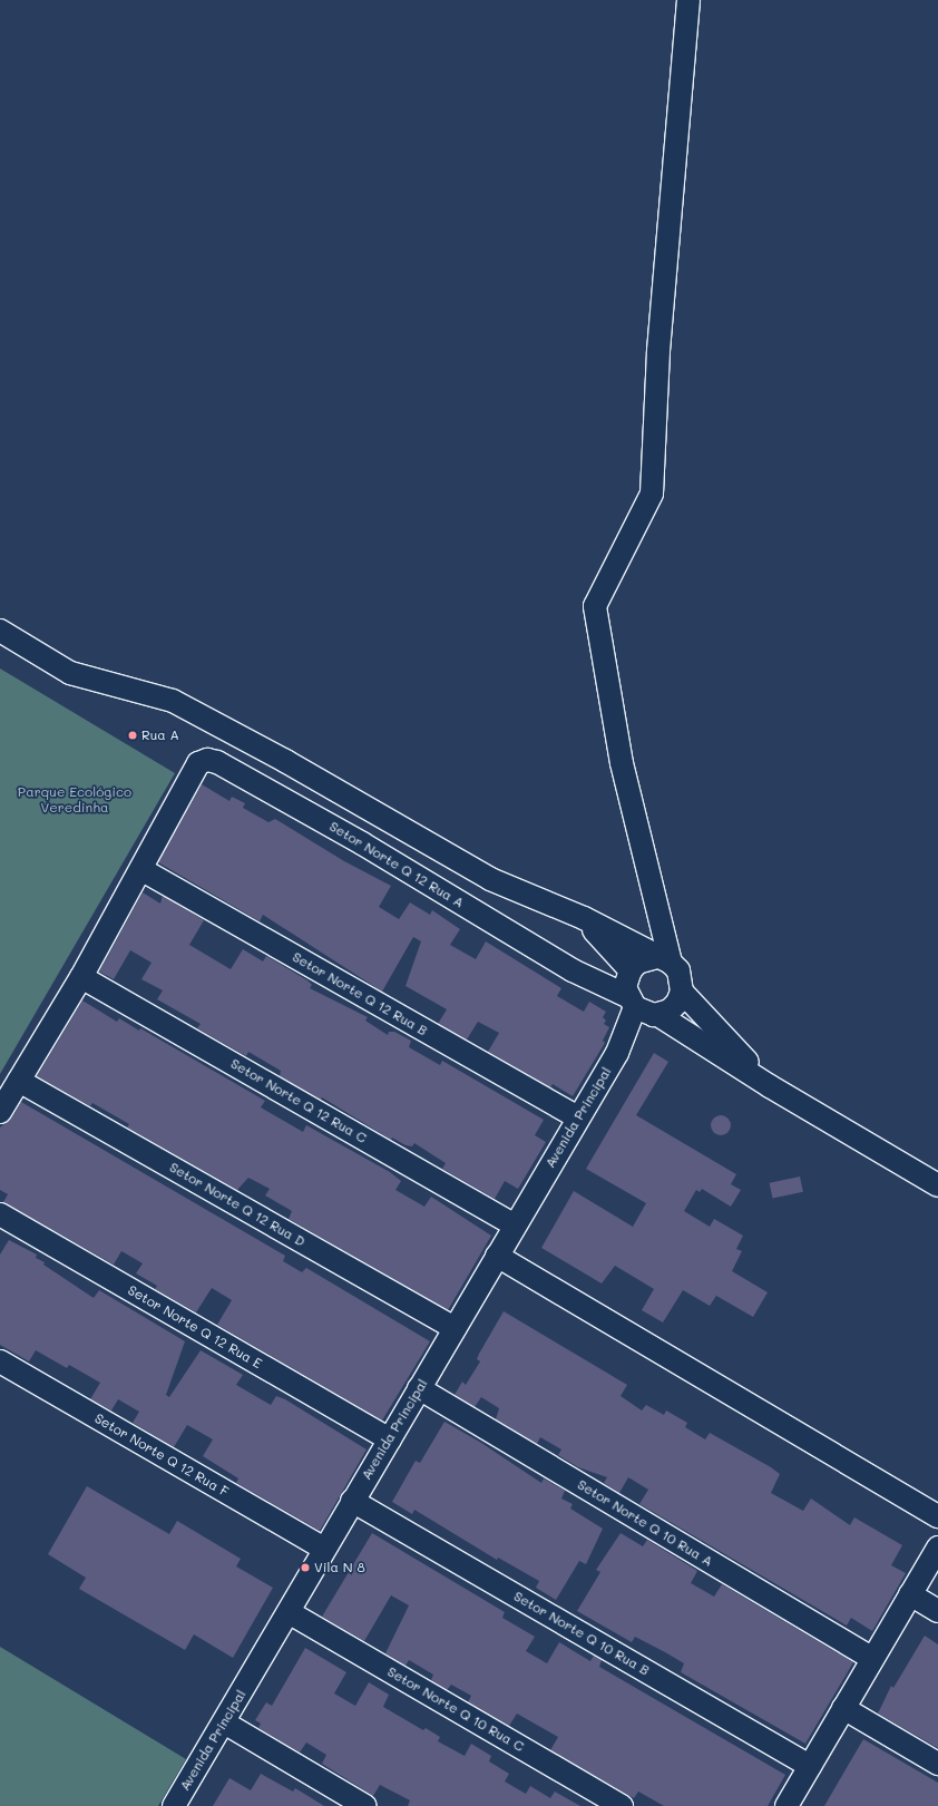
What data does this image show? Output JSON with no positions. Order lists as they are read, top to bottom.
{
  "streets": {
    "street": [
      "Setor Norte Q 12 Rua A",
      "Setor Norte Q 12 Rua B",
      "Setor Norte Q 12 Rua C",
      "Avenida Principal",
      "Setor Norte Q 12 Rua D",
      "Setor Norte Q 12 Rua E",
      "Setor Norte Q 12 Rua F",
      "Setor Norte Q 10 Rua A",
      "Setor Norte Q 10 Rua B",
      "Setor Norte Q 10 Rua C"
    ]
  },
  "crossings": [
    ["Setor Norte Q 12 Rua A", "Setor Norte Q 12 Rua B"],
    ["Setor Norte Q 12 Rua A", "Avenida Principal"],
    ["Setor Norte Q 12 Rua B", "Avenida Principal"],
    ["Setor Norte Q 12 Rua C", "Avenida Principal"],
    ["Avenida Principal", "Setor Norte Q 12 Rua D"],
    ["Avenida Principal", "Setor Norte Q 12 Rua E"],
    ["Avenida Principal", "Setor Norte Q 12 Rua F"],
    ["Avenida Principal", "Setor Norte Q 10 Rua A"],
    ["Avenida Principal", "Setor Norte Q 10 Rua B"],
    ["Avenida Principal", "Setor Norte Q 10 Rua C"]
  ],
  "parks": ["Parque Ecológico Veredinha"],
  "places": ["Rua A", "Vila N 8"]
}
